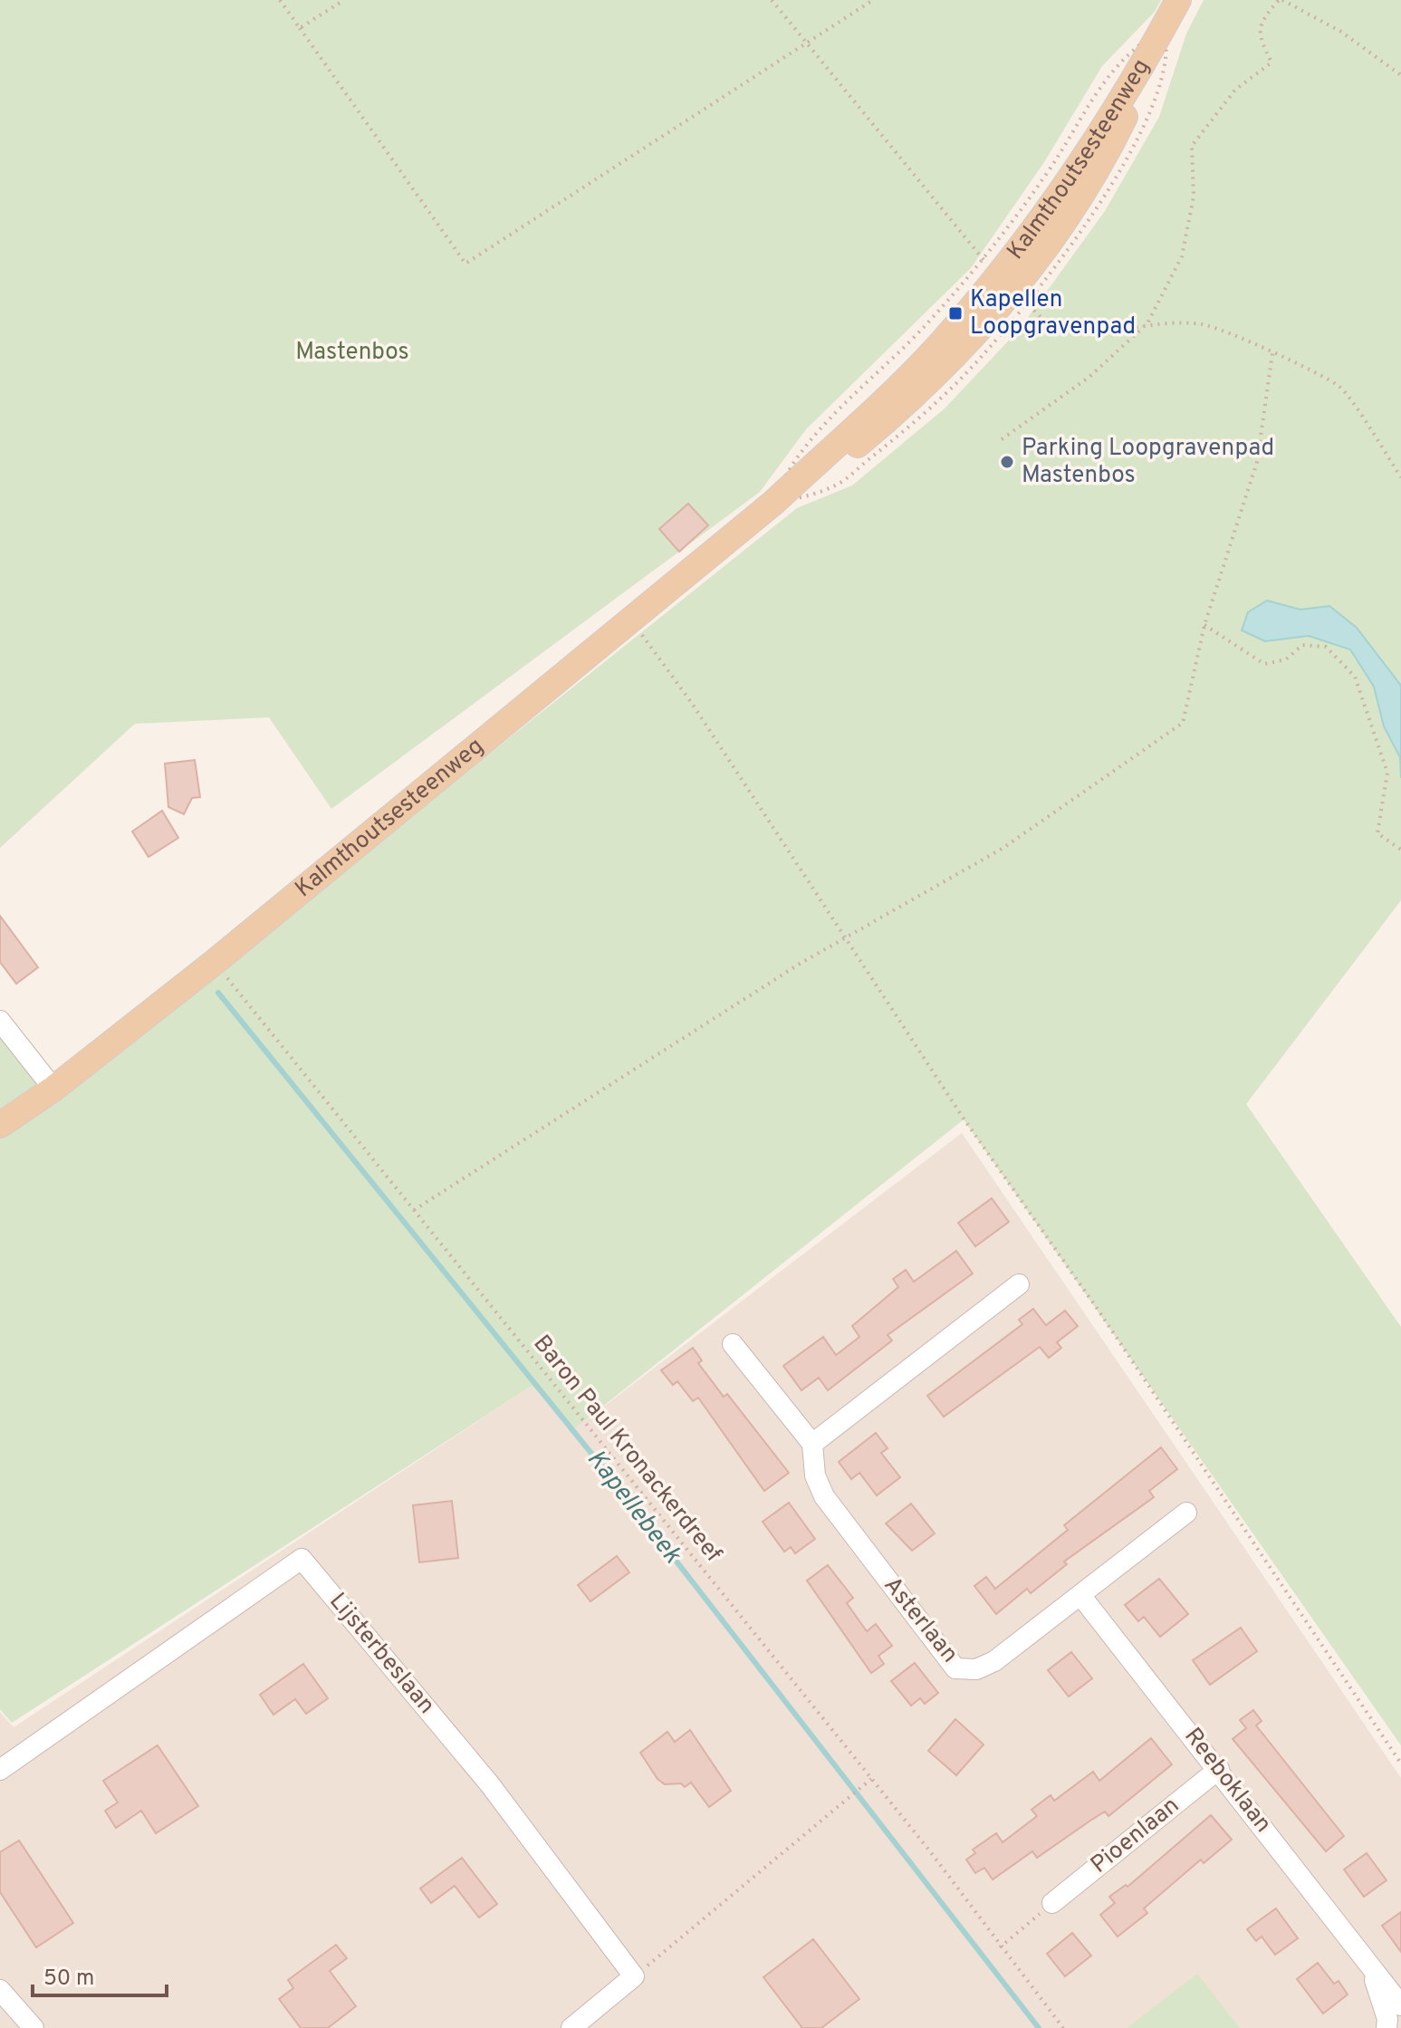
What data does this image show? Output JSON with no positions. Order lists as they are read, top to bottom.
{
  "streets": {
    "main road": ["Kalmthoutsesteenweg"],
    "street": [
      "Asterlaan",
      "Lijsterbeslaan",
      "Reeboklaan",
      "Pioenlaan"
    ],
    "path": ["Baron Paul Kronackerdreef"]
  },
  "crossings": [
    ["Kalmthoutsesteenweg", "Baron Paul Kronackerdreef"],
    ["Asterlaan", "Reeboklaan"],
    ["Reeboklaan", "Pioenlaan"]
  ],
  "water": ["Kapellebeek"],
  "parks": ["Mastenbos"],
  "places": {
    "transit": ["Kapellen Loopgravenpad"],
    "other": ["Parking Loopgravenpad Mastenbos"]
  },
  "scale_bar": "50 m"
}
